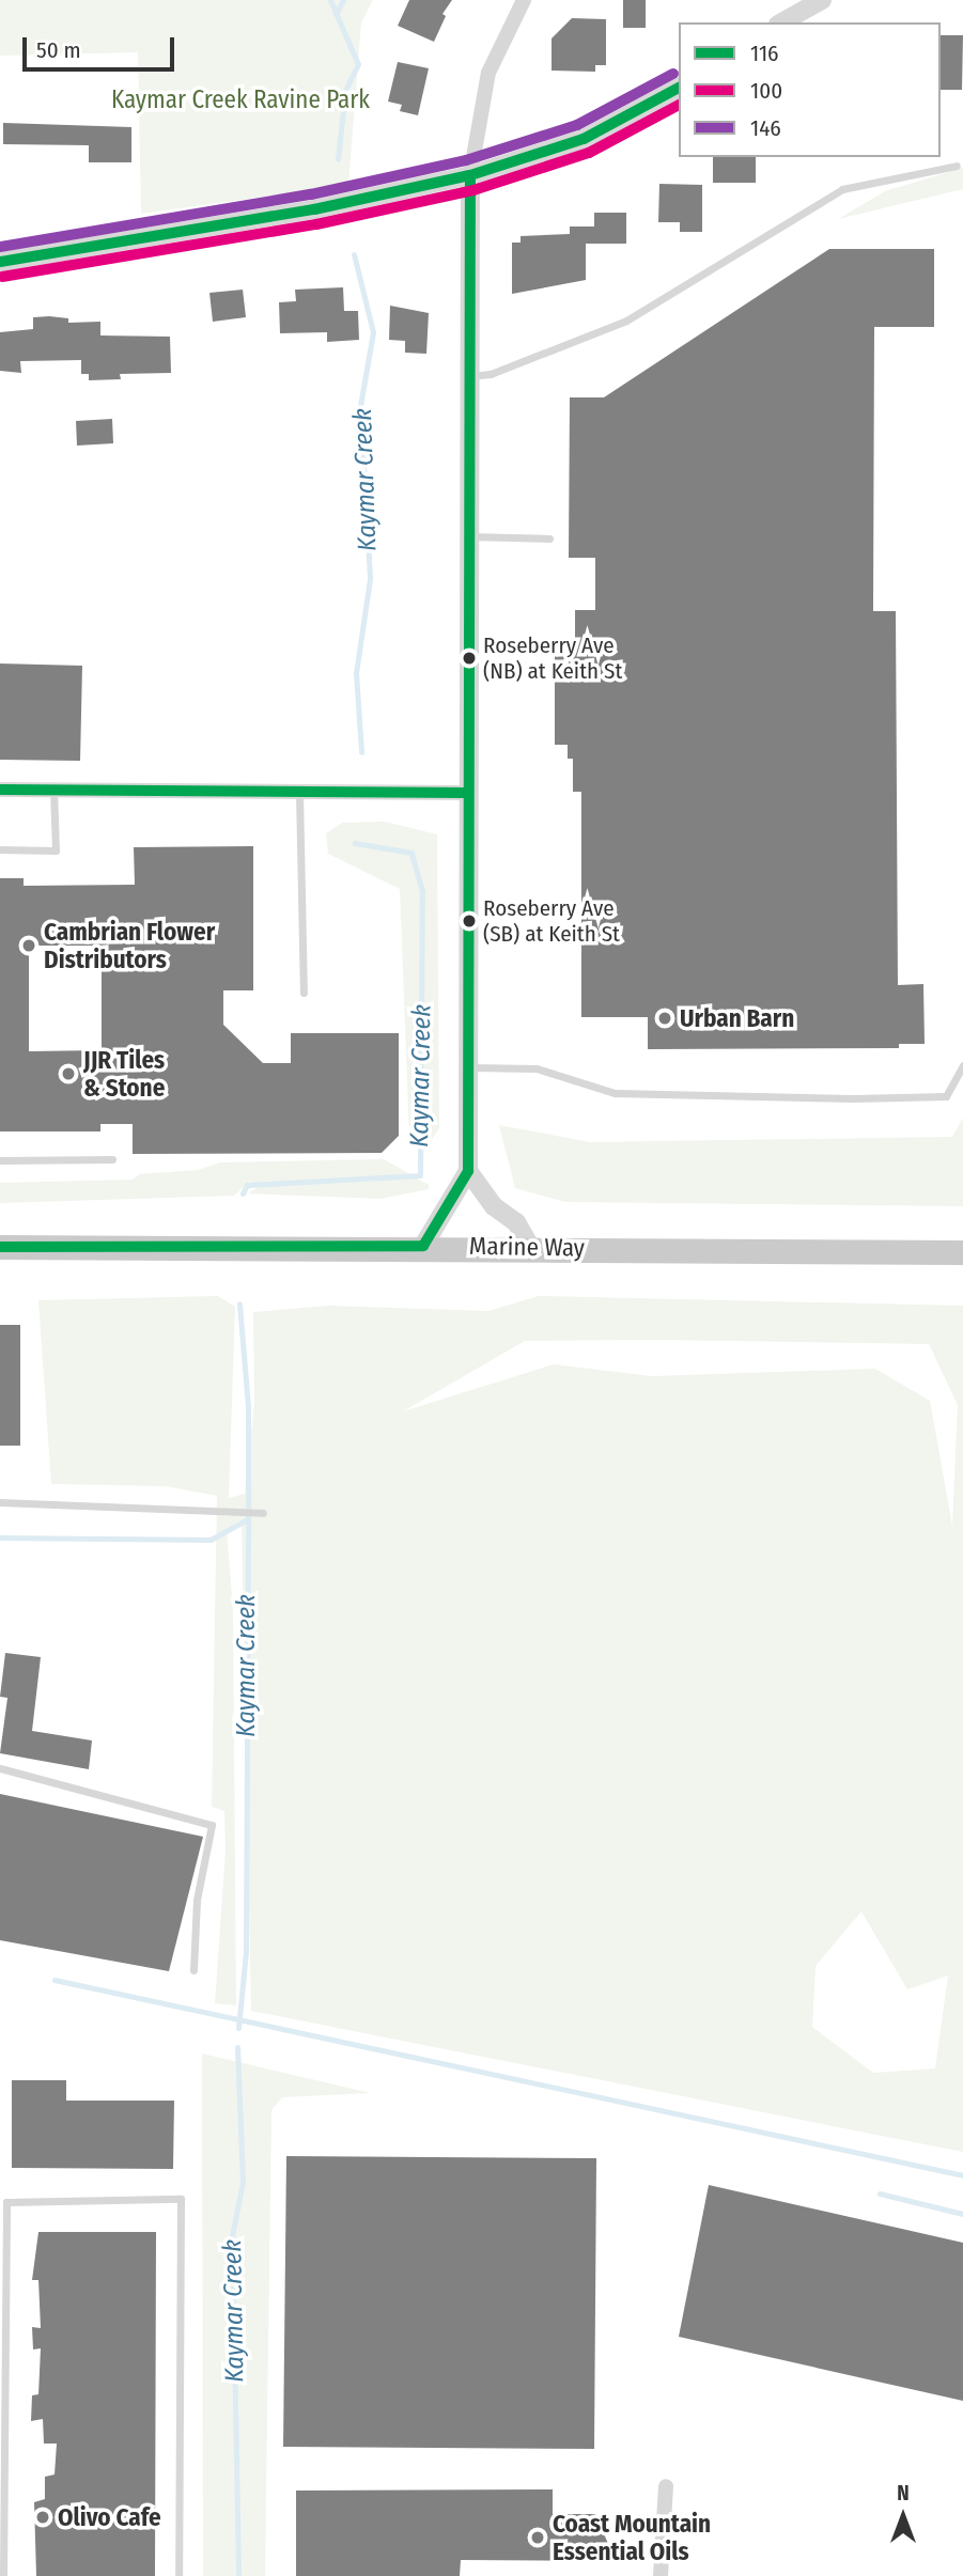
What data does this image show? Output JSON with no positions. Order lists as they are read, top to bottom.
{
  "streets": {
    "main road": ["Marine Way"]
  },
  "water": ["Kaymar Creek"],
  "parks": ["Kaymar Creek Ravine Park"],
  "places": [
    "Roseberry Ave (NB) at Keith St",
    "Roseberry Ave (SB) at Keith St",
    "Cambrian Flower Distributors",
    "Urban Barn",
    "JJR Tiles & Stone",
    "Olivo Cafe",
    "Coast Mountain Essential Oils"
  ],
  "lines": ["transit line 146", "transit line 116", "transit line 100"],
  "legend": ["116", "100", "146"],
  "scale_bar": "50 m",
  "north": "top"
}
